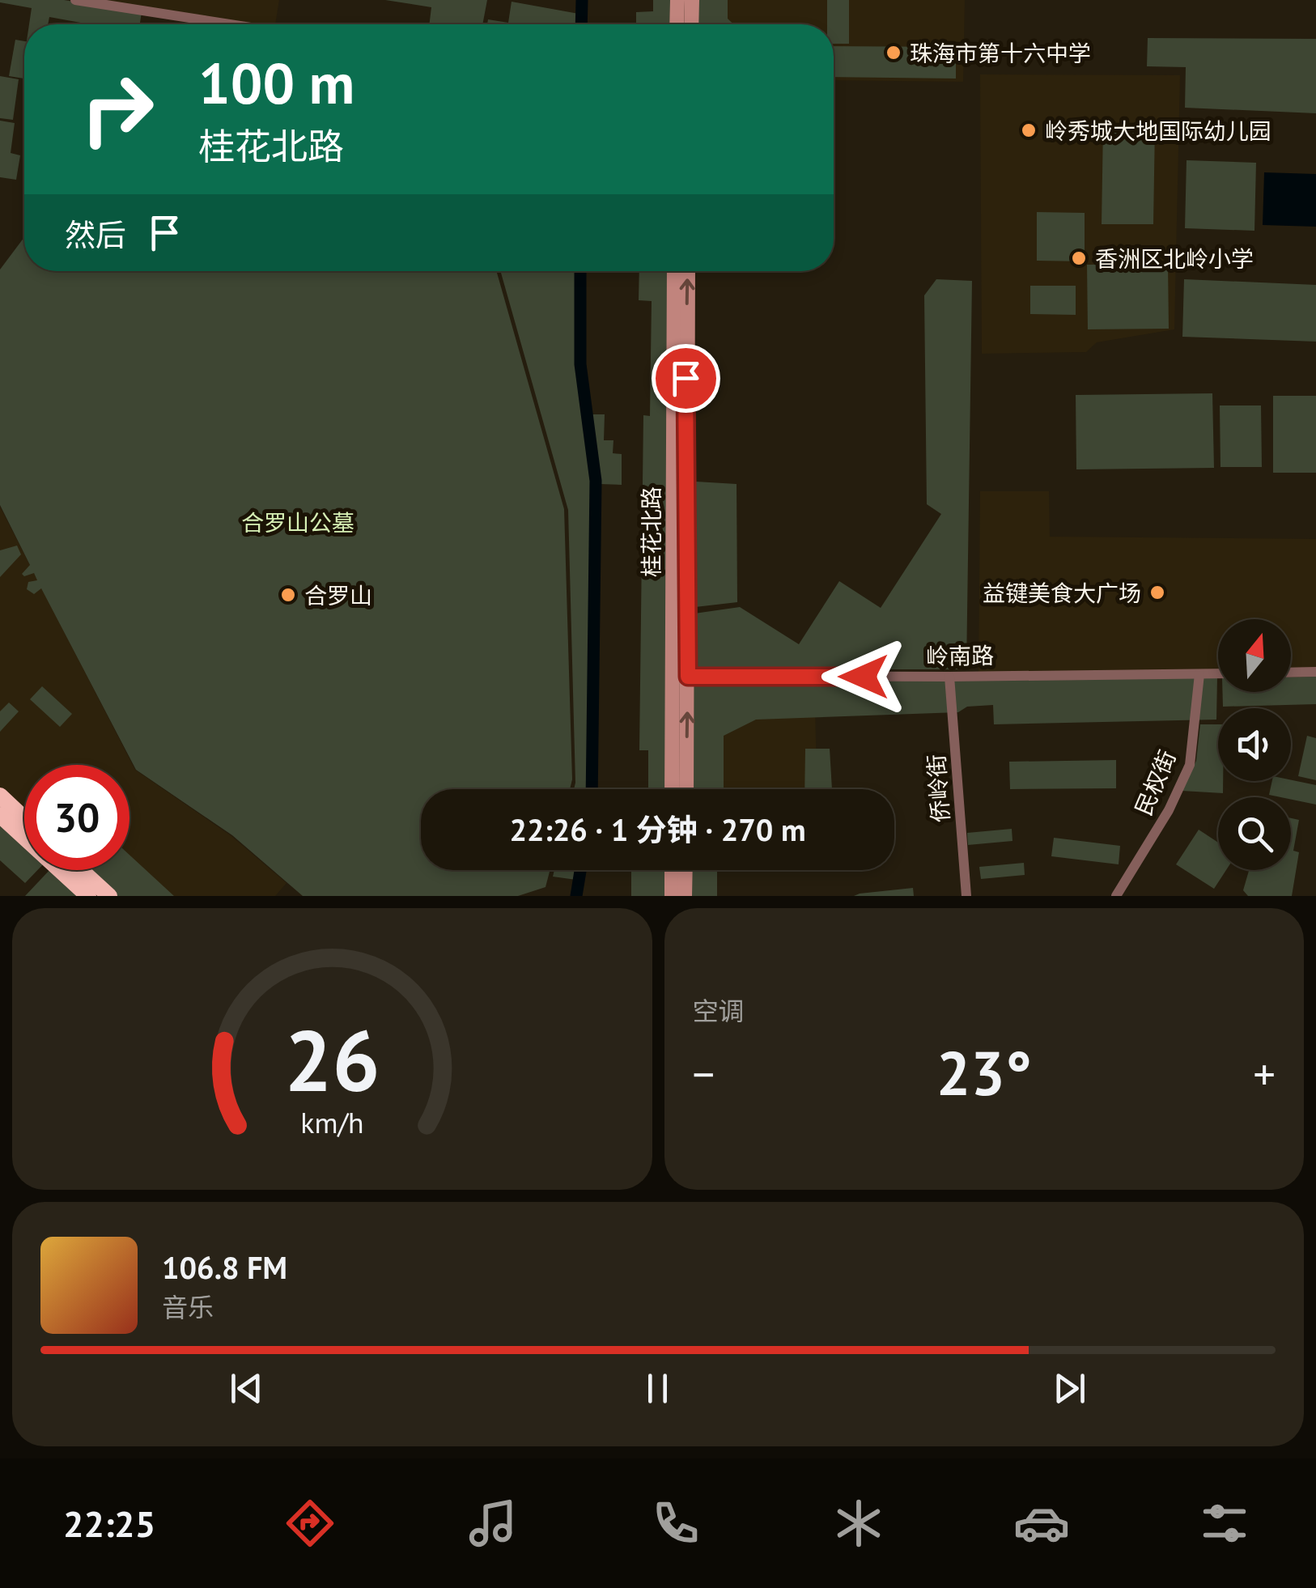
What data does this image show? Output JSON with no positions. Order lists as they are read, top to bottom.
{
  "streets": {
    "main road": ["桂花北路"],
    "street": ["岭南路", "民权街", "侨岭街"]
  },
  "crossings": [
    ["桂花北路", "岭南路"],
    ["岭南路", "民权街"],
    ["岭南路", "侨岭街"]
  ],
  "parks": ["合罗山公墓"],
  "places": [
    "珠海市第十六中学",
    "岭秀城大地国际幼儿园",
    "香洲区北岭小学",
    "益键美食大广场",
    "合罗山"
  ],
  "north": "top",
  "page": {
    "turn": ["100 m", "桂花北路"],
    "then": "然后",
    "limit": "30",
    "trip": "22:26 · 1 分钟 · 270 m",
    "tile": "空调",
    "heat": ["−", "23°", "+"],
    "song": ["106.8 FM", "音乐"],
    "tabs": "22:25",
    "gauge": ["26", "km/h"]
  }
}
